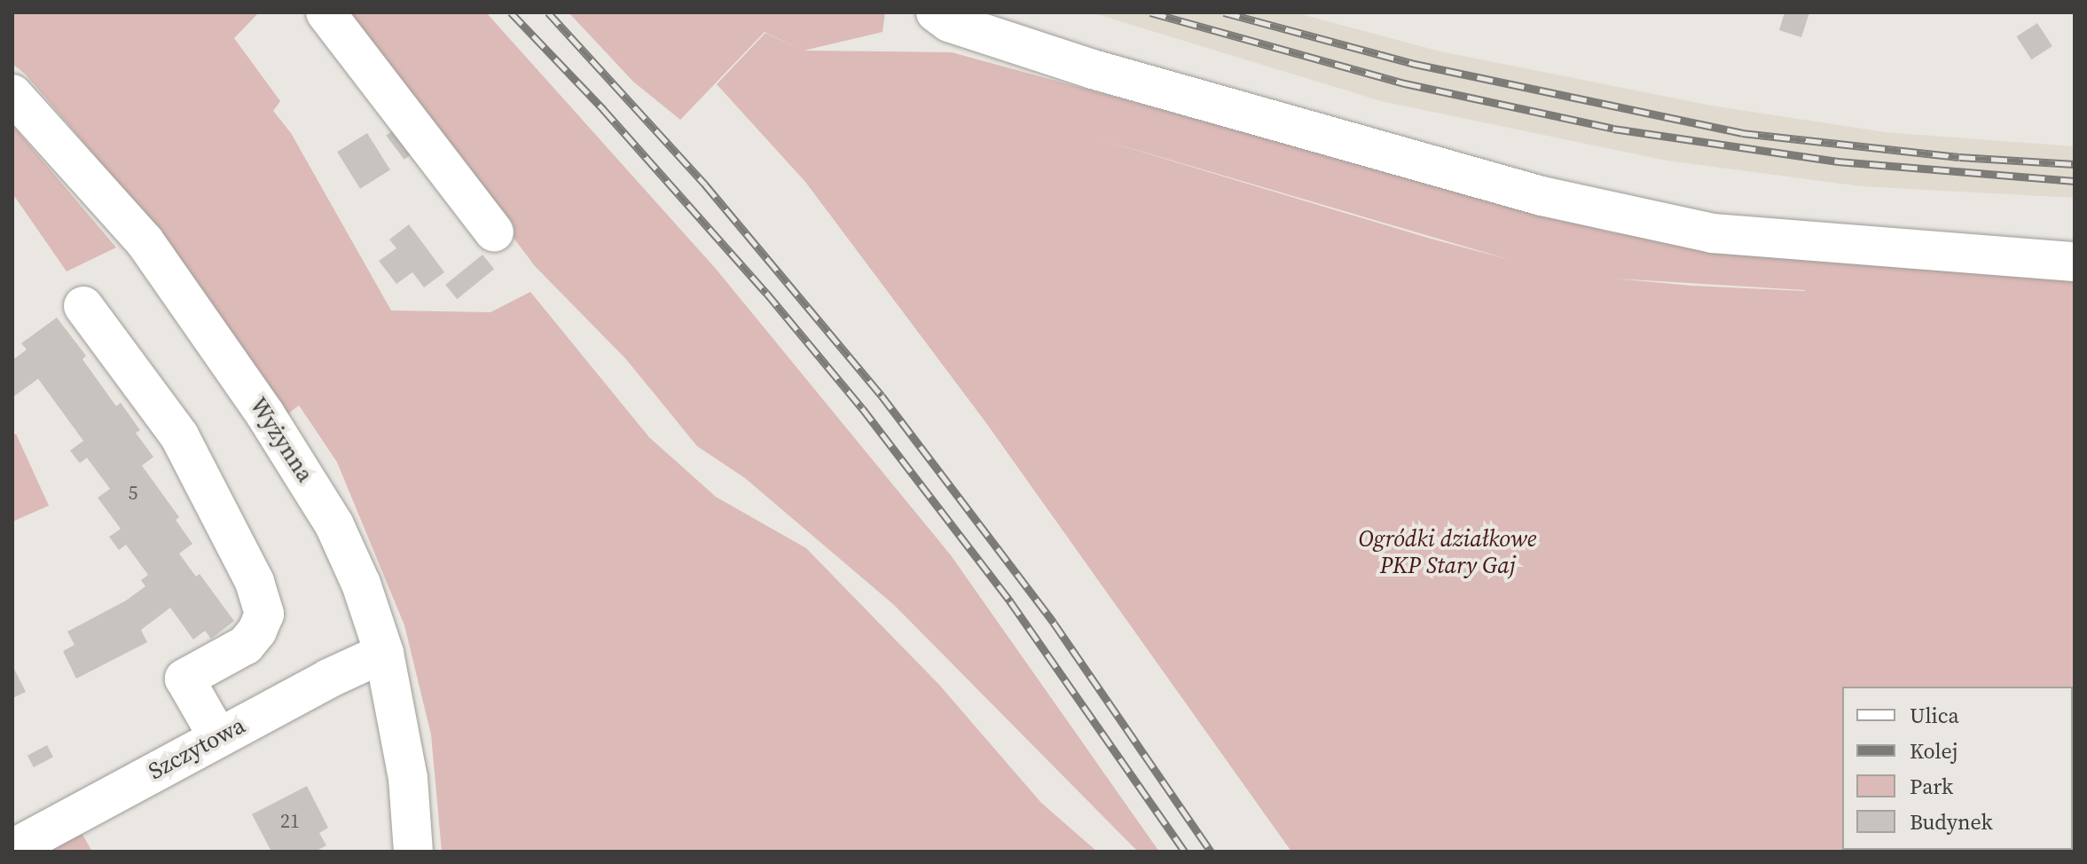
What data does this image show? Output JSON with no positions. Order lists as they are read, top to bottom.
{
  "streets": {
    "street": ["Wyżynna", "Szczytowa"]
  },
  "crossings": [
    ["Wyżynna", "Szczytowa"]
  ],
  "parks": ["Ogródki działkowe PKP Stary Gaj"],
  "house_numbers": ["5", "21"],
  "legend": [
    "Ulica",
    "Kolej",
    "Park",
    "Budynek"
  ]
}
